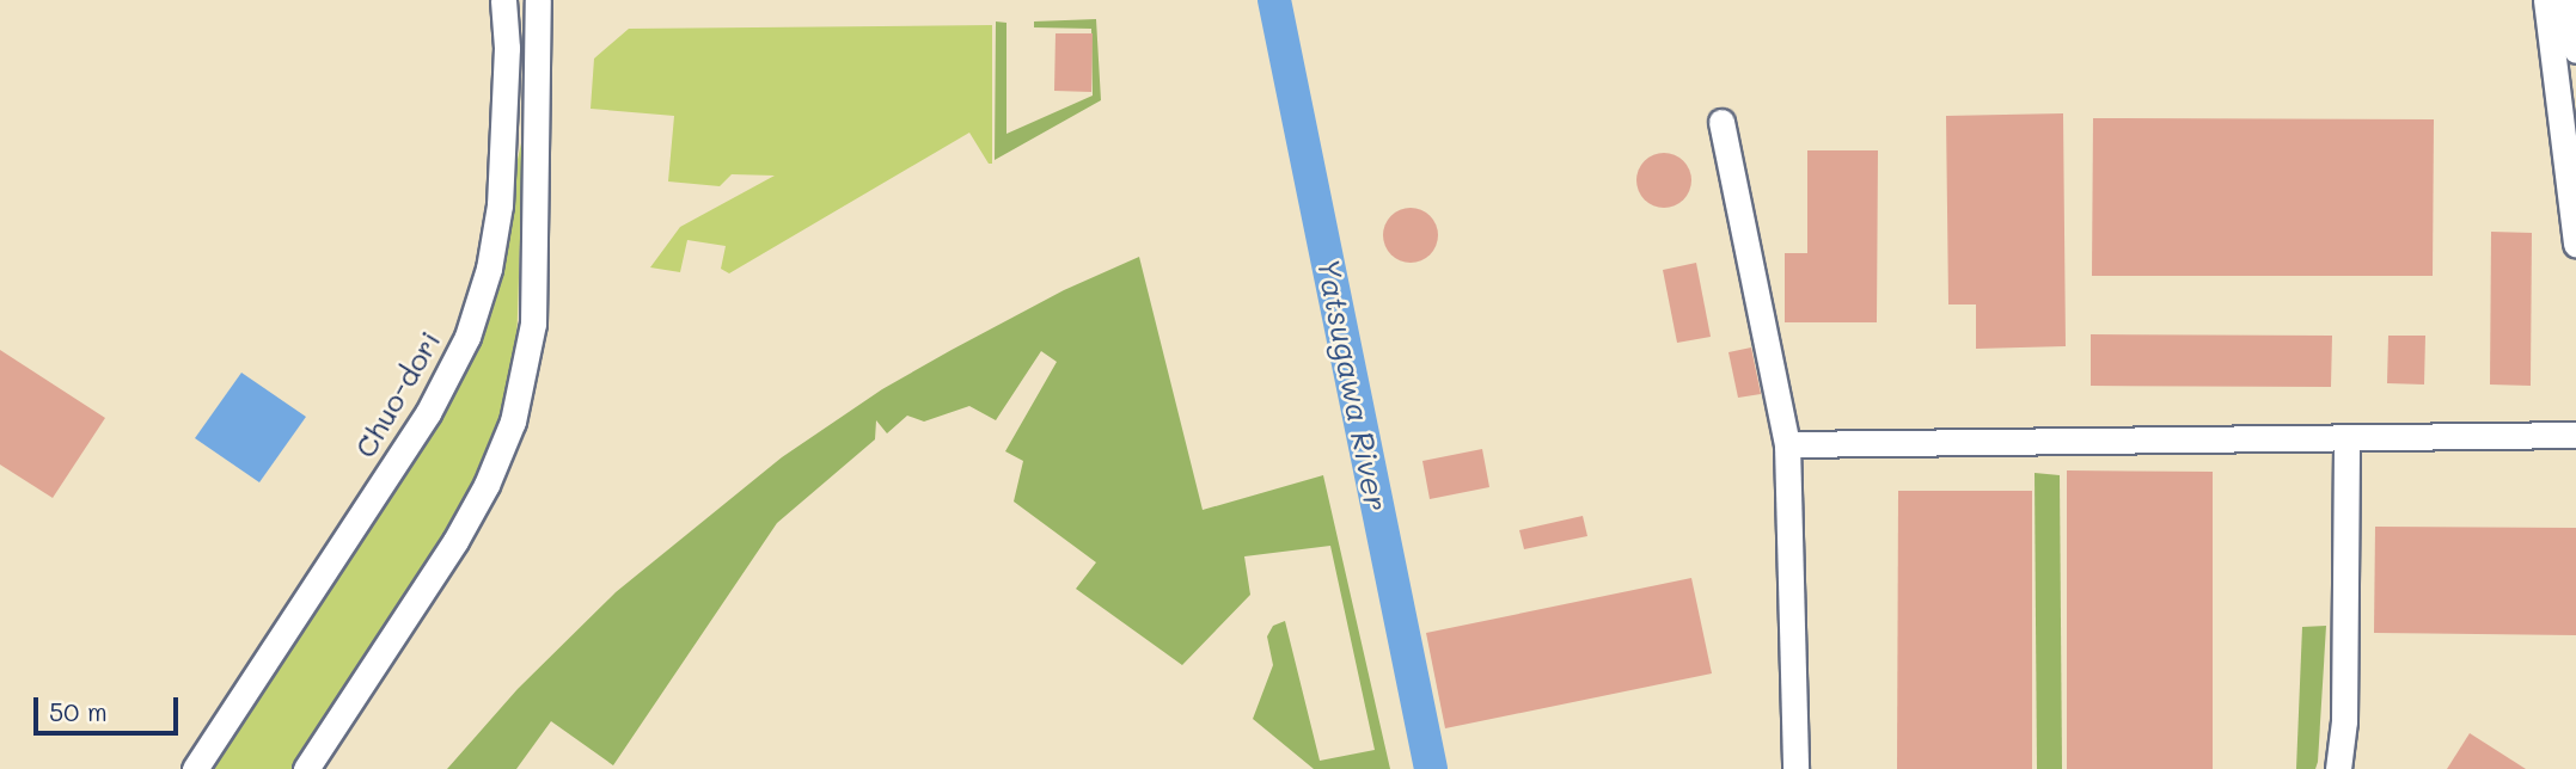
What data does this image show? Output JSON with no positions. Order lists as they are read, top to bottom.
{
  "streets": {
    "street": ["Chuo-dori"]
  },
  "water": ["Yatsugawa River"],
  "scale_bar": "50 m"
}
